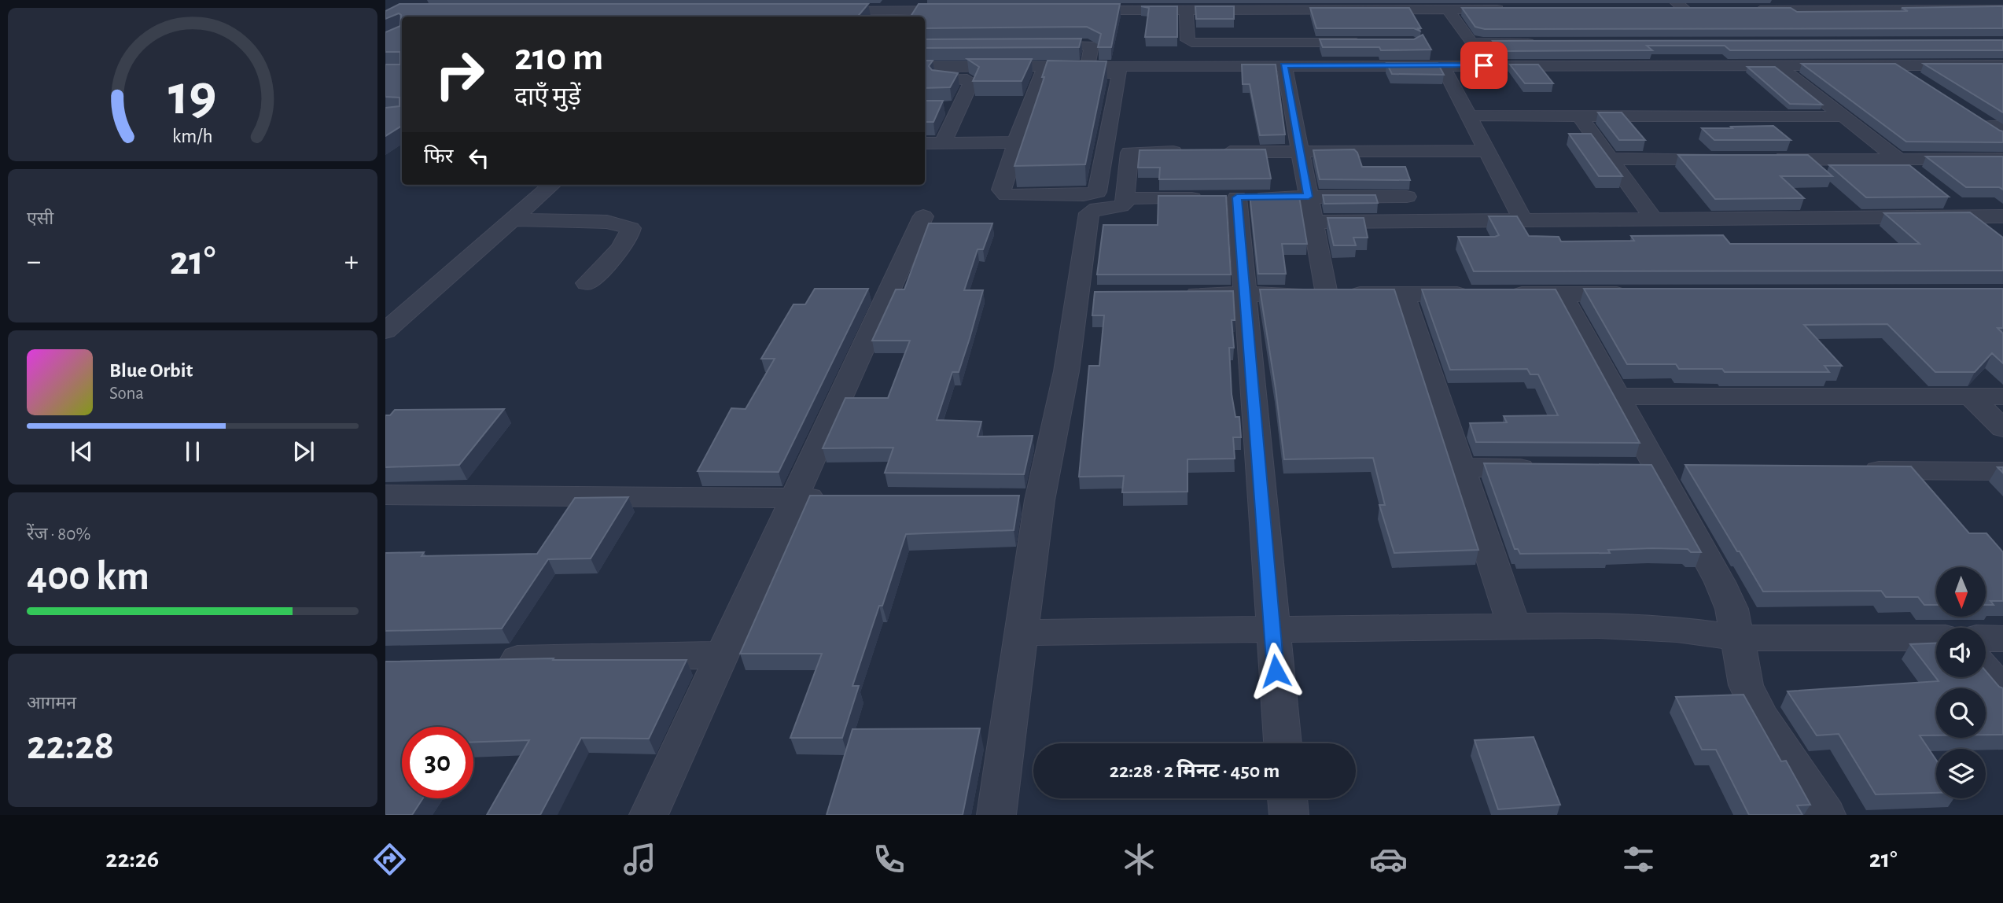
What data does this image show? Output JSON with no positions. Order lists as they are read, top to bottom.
{
  "north": "bottom",
  "page": {
    "turn": ["210 m", "दाएँ मुड़ें"],
    "then": "फिर",
    "tile": [
      "एसी",
      ["रेंज · 80%", "400 km"],
      ["आगमन", "22:28"]
    ],
    "heat": ["−", "21°", "+"],
    "song": ["Blue Orbit", "Sona"],
    "limit": "30",
    "trip": "22:28 · 2 मिनट · 450 m",
    "tabs": ["22:26", "21°"],
    "gauge": ["19", "km/h"]
  }
}
